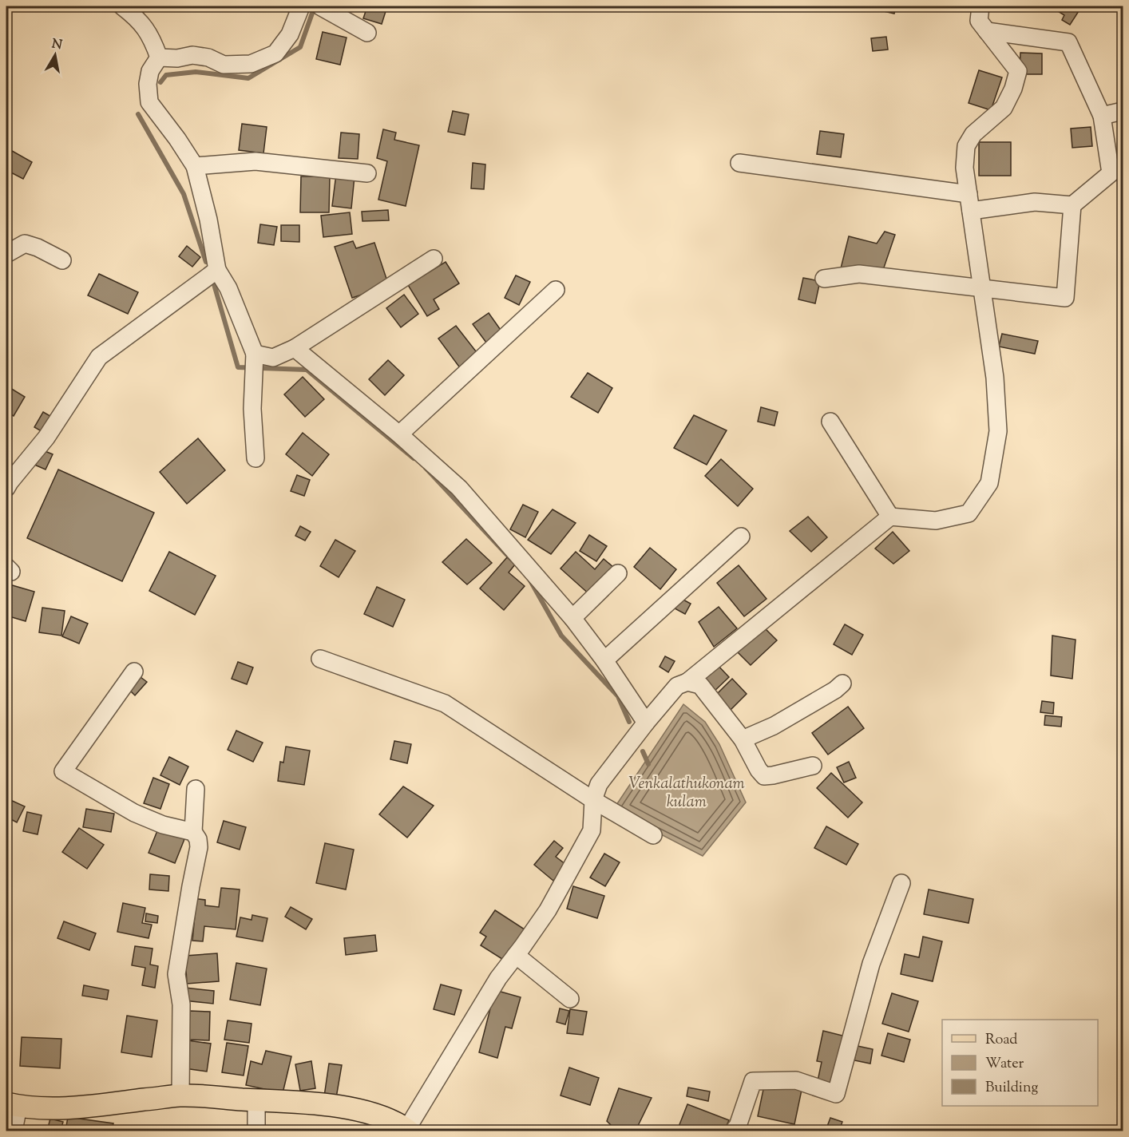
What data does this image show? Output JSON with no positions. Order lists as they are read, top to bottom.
{
  "water": ["Venkalathukonam kulam"],
  "legend": ["Road", "Water", "Building"],
  "north": "top"
}
